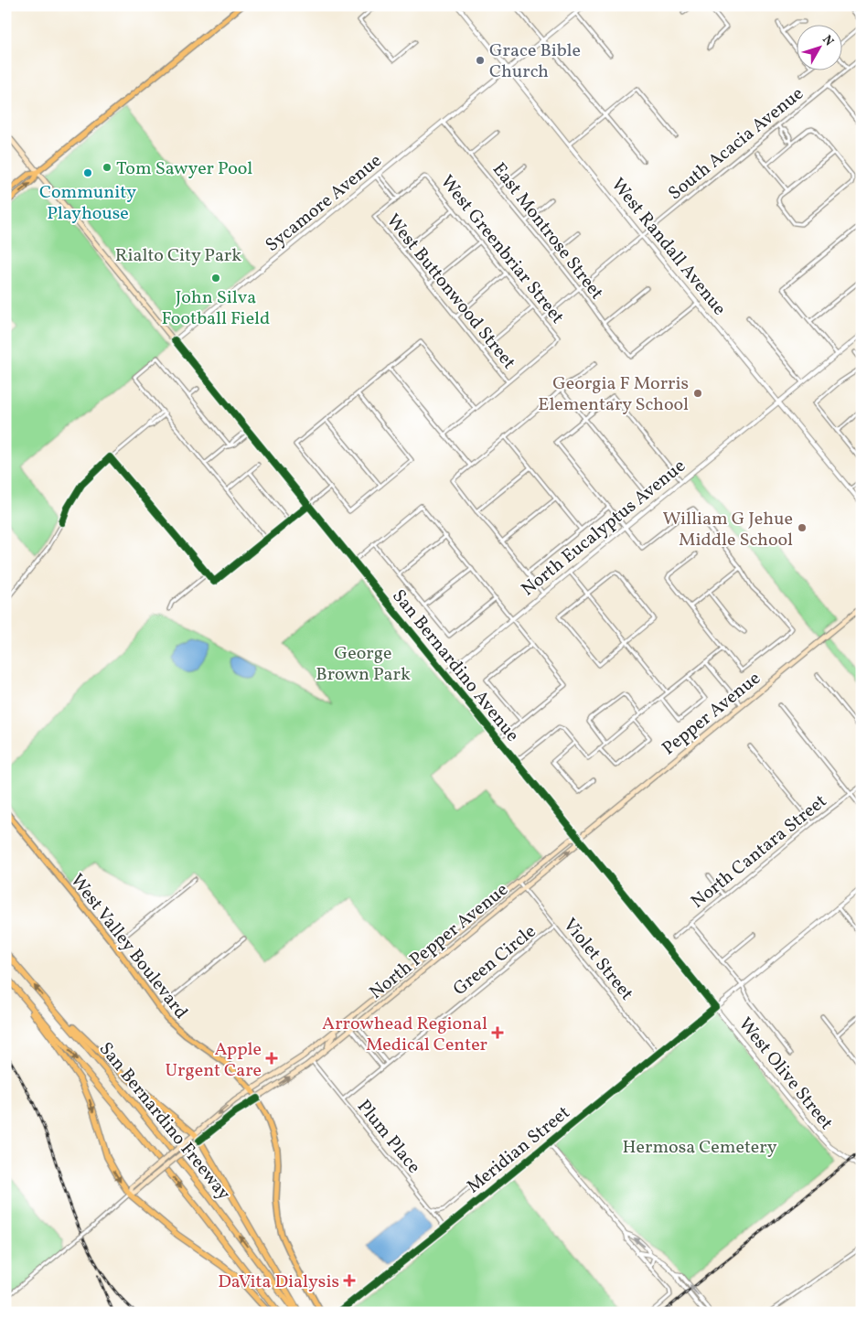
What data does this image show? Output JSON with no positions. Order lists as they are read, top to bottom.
{
  "streets": {
    "highway": ["San Bernardino Freeway"],
    "main road": [
      "San Bernardino Avenue",
      "Pepper Avenue",
      "North Pepper Avenue",
      "West Valley Boulevard"
    ],
    "street": [
      "South Acacia Avenue",
      "Sycamore Avenue",
      "East Montrose Street",
      "West Randall Avenue",
      "West Greenbriar Street",
      "West Buttonwood Street",
      "North Eucalyptus Avenue",
      "North Cantara Street",
      "Violet Street",
      "Green Circle",
      "West Olive Street",
      "Plum Place",
      "Meridian Street"
    ]
  },
  "crossings": [
    ["South Acacia Avenue", "East Montrose Street"],
    ["South Acacia Avenue", "West Randall Avenue"],
    ["South Acacia Avenue", "West Greenbriar Street"],
    ["Sycamore Avenue", "East Montrose Street"],
    ["Sycamore Avenue", "West Randall Avenue"],
    ["Sycamore Avenue", "San Bernardino Avenue"],
    ["East Montrose Street", "West Randall Avenue"],
    ["West Randall Avenue", "North Eucalyptus Avenue"],
    ["West Greenbriar Street", "West Buttonwood Street"],
    ["North Eucalyptus Avenue", "San Bernardino Avenue"],
    ["San Bernardino Avenue", "Pepper Avenue"],
    ["San Bernardino Avenue", "West Olive Street"],
    ["San Bernardino Avenue", "Meridian Street"],
    ["Pepper Avenue", "North Pepper Avenue"],
    ["Pepper Avenue", "Violet Street"],
    ["North Pepper Avenue", "West Valley Boulevard"],
    ["North Pepper Avenue", "Violet Street"],
    ["North Pepper Avenue", "Plum Place"],
    ["Violet Street", "Green Circle"],
    ["Violet Street", "Meridian Street"],
    ["Green Circle", "Plum Place"],
    ["West Olive Street", "Meridian Street"],
    ["Plum Place", "Meridian Street"]
  ],
  "parks": ["Rialto City Park", "George Brown Park", "Hermosa Cemetery"],
  "places": {
    "other": [
      "Grace Bible Church",
      "Tom Sawyer Pool",
      "Community Playhouse",
      "John Silva Football Field",
      "Georgia F Morris Elementary School",
      "William G Jehue Middle School"
    ],
    "health": ["Arrowhead Regional Medical Center", "Apple Urgent Care", "DaVita Dialysis"]
  },
  "north": "top right"
}
